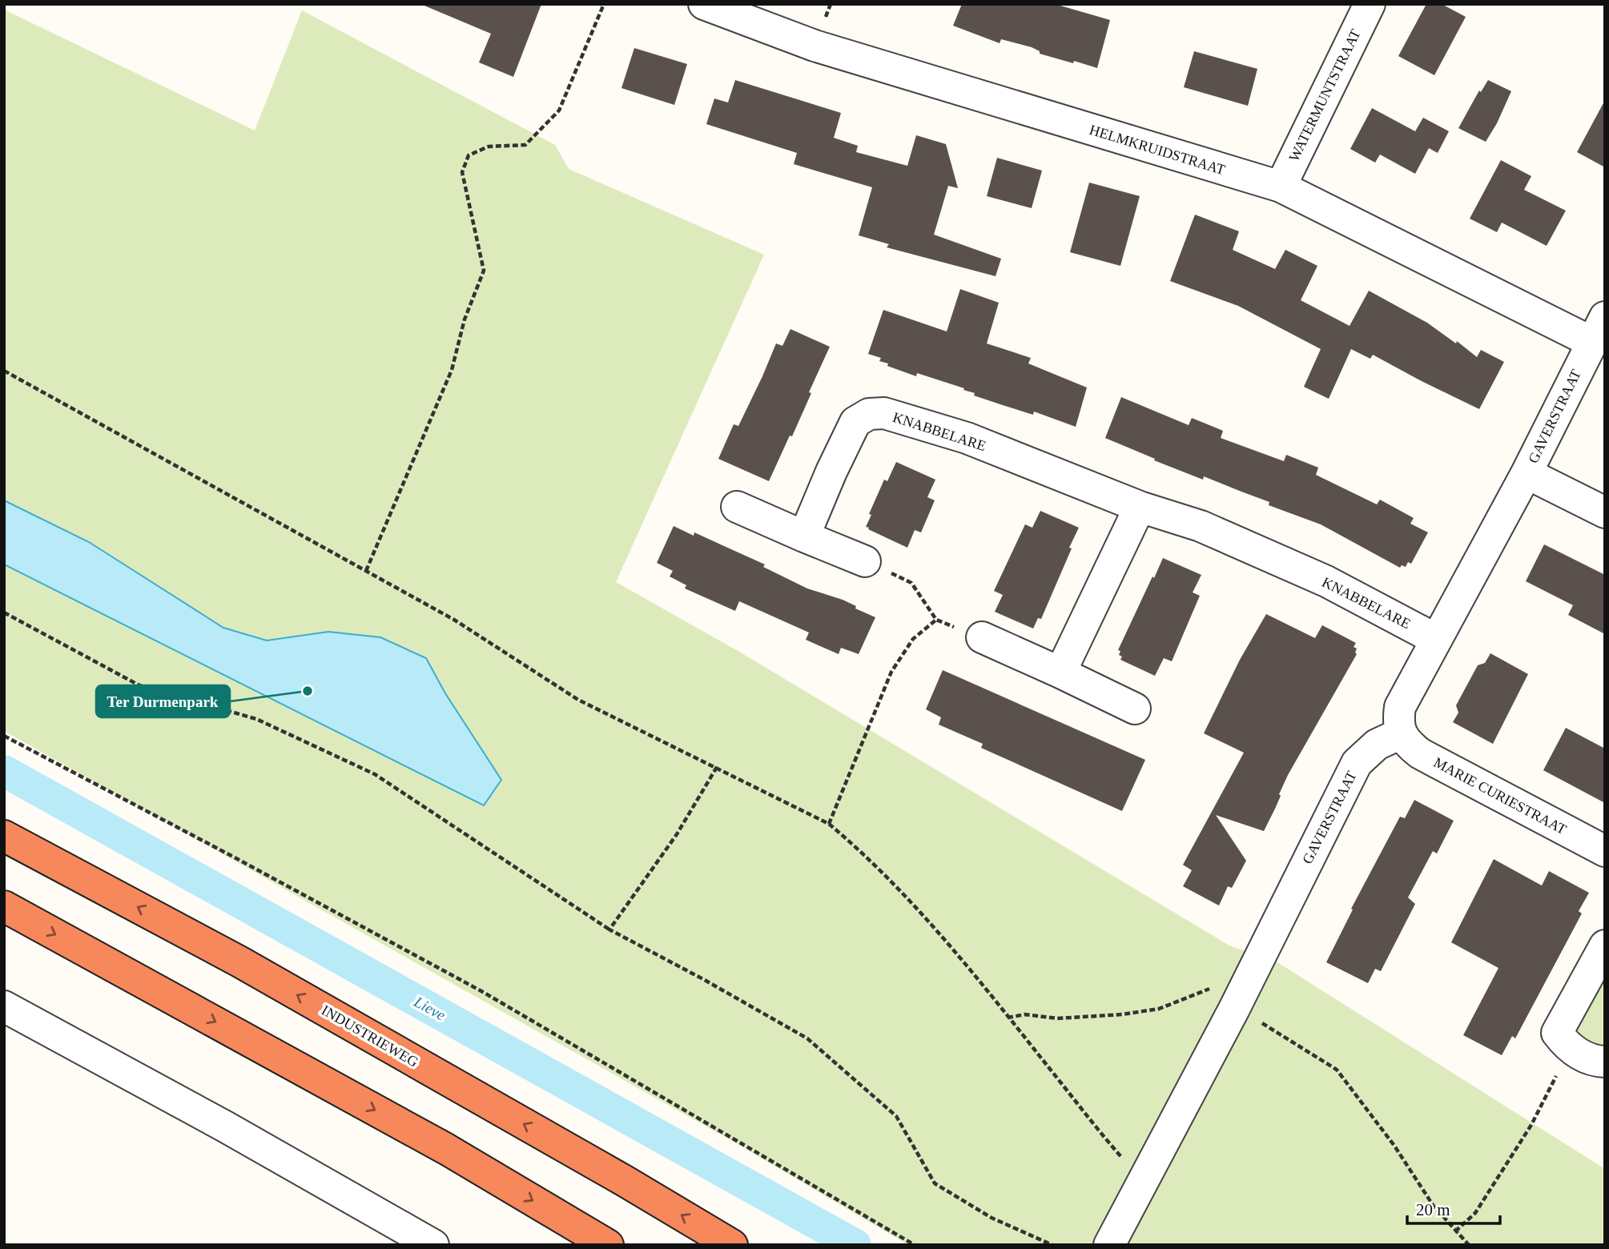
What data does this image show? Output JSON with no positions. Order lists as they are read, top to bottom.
{
  "streets": {
    "highway": ["INDUSTRIEWEG"],
    "street": [
      "WATERMUNTSTRAAT",
      "HELMKRUIDSTRAAT",
      "GAVERSTRAAT",
      "KNABBELARE",
      "MARIE CURIESTRAAT"
    ]
  },
  "crossings": [
    ["WATERMUNTSTRAAT", "HELMKRUIDSTRAAT"],
    ["HELMKRUIDSTRAAT", "GAVERSTRAAT"],
    ["GAVERSTRAAT", "KNABBELARE"],
    ["GAVERSTRAAT", "MARIE CURIESTRAAT"]
  ],
  "water": ["Lieve"],
  "places": ["Ter Durmenpark"],
  "scale_bar": "20 m"
}
